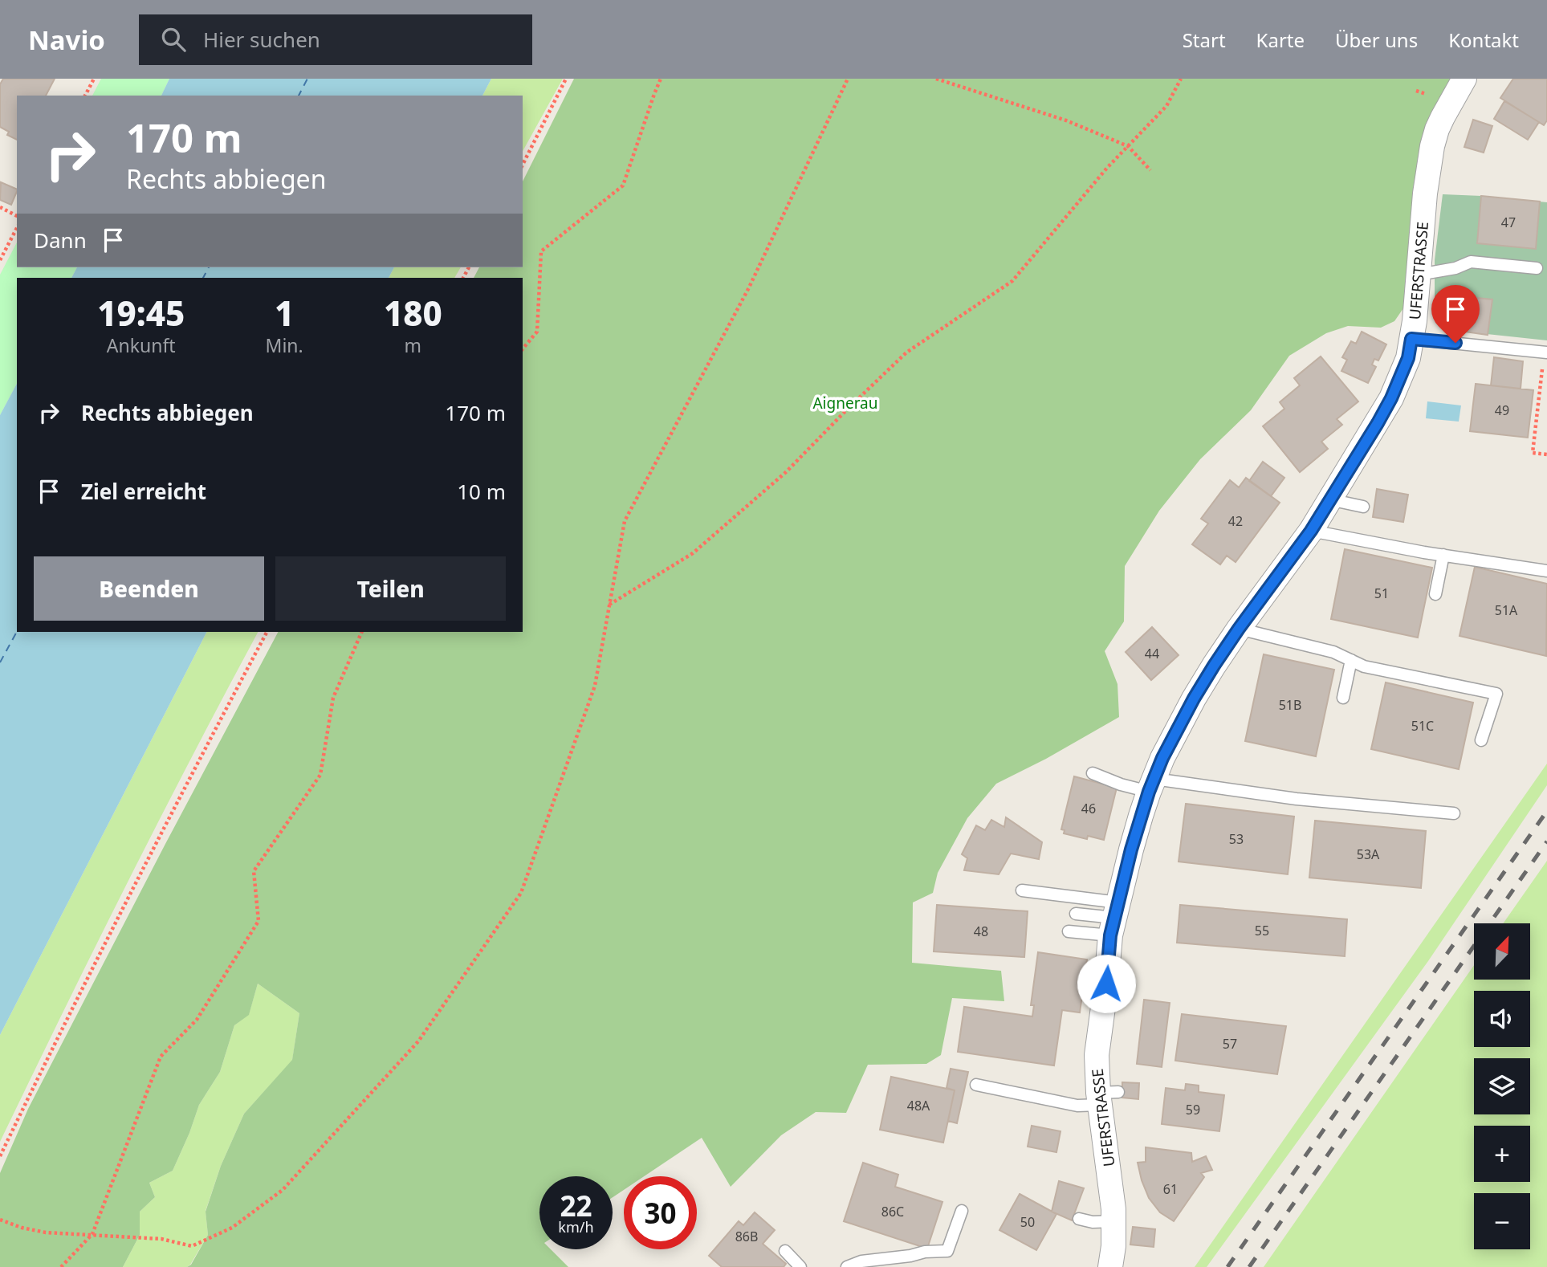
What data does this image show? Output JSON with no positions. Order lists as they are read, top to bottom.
{
  "streets": {
    "street": ["UFERSTRASSE"]
  },
  "parks": ["Aignerau"],
  "house_numbers": [
    "47",
    "49",
    "42",
    "51",
    "51A",
    "44",
    "51B",
    "51C",
    "46",
    "53",
    "53A",
    "55",
    "48",
    "57",
    "48A",
    "59",
    "61",
    "86C",
    "50",
    "86B"
  ],
  "north": "top right",
  "page": {
    "header": "Navio",
    "search": "Hier suchen",
    "nav": [
      "Start",
      "Karte",
      "Über uns",
      "Kontakt"
    ],
    "turn": ["170 m", "Rechts abbiegen"],
    "then": "Dann",
    "eta": [
      "19:45",
      "Ankunft",
      "1",
      "Min.",
      "180",
      "m"
    ],
    "list": [
      {
        "name": "Rechts abbiegen",
        "value": "170 m"
      },
      {
        "name": "Ziel erreicht",
        "value": "10 m"
      }
    ],
    "buttons": ["Beenden", "Teilen"],
    "map_buttons": ["+", "−"],
    "speed": "22 km/h",
    "limit": "30"
  }
}
